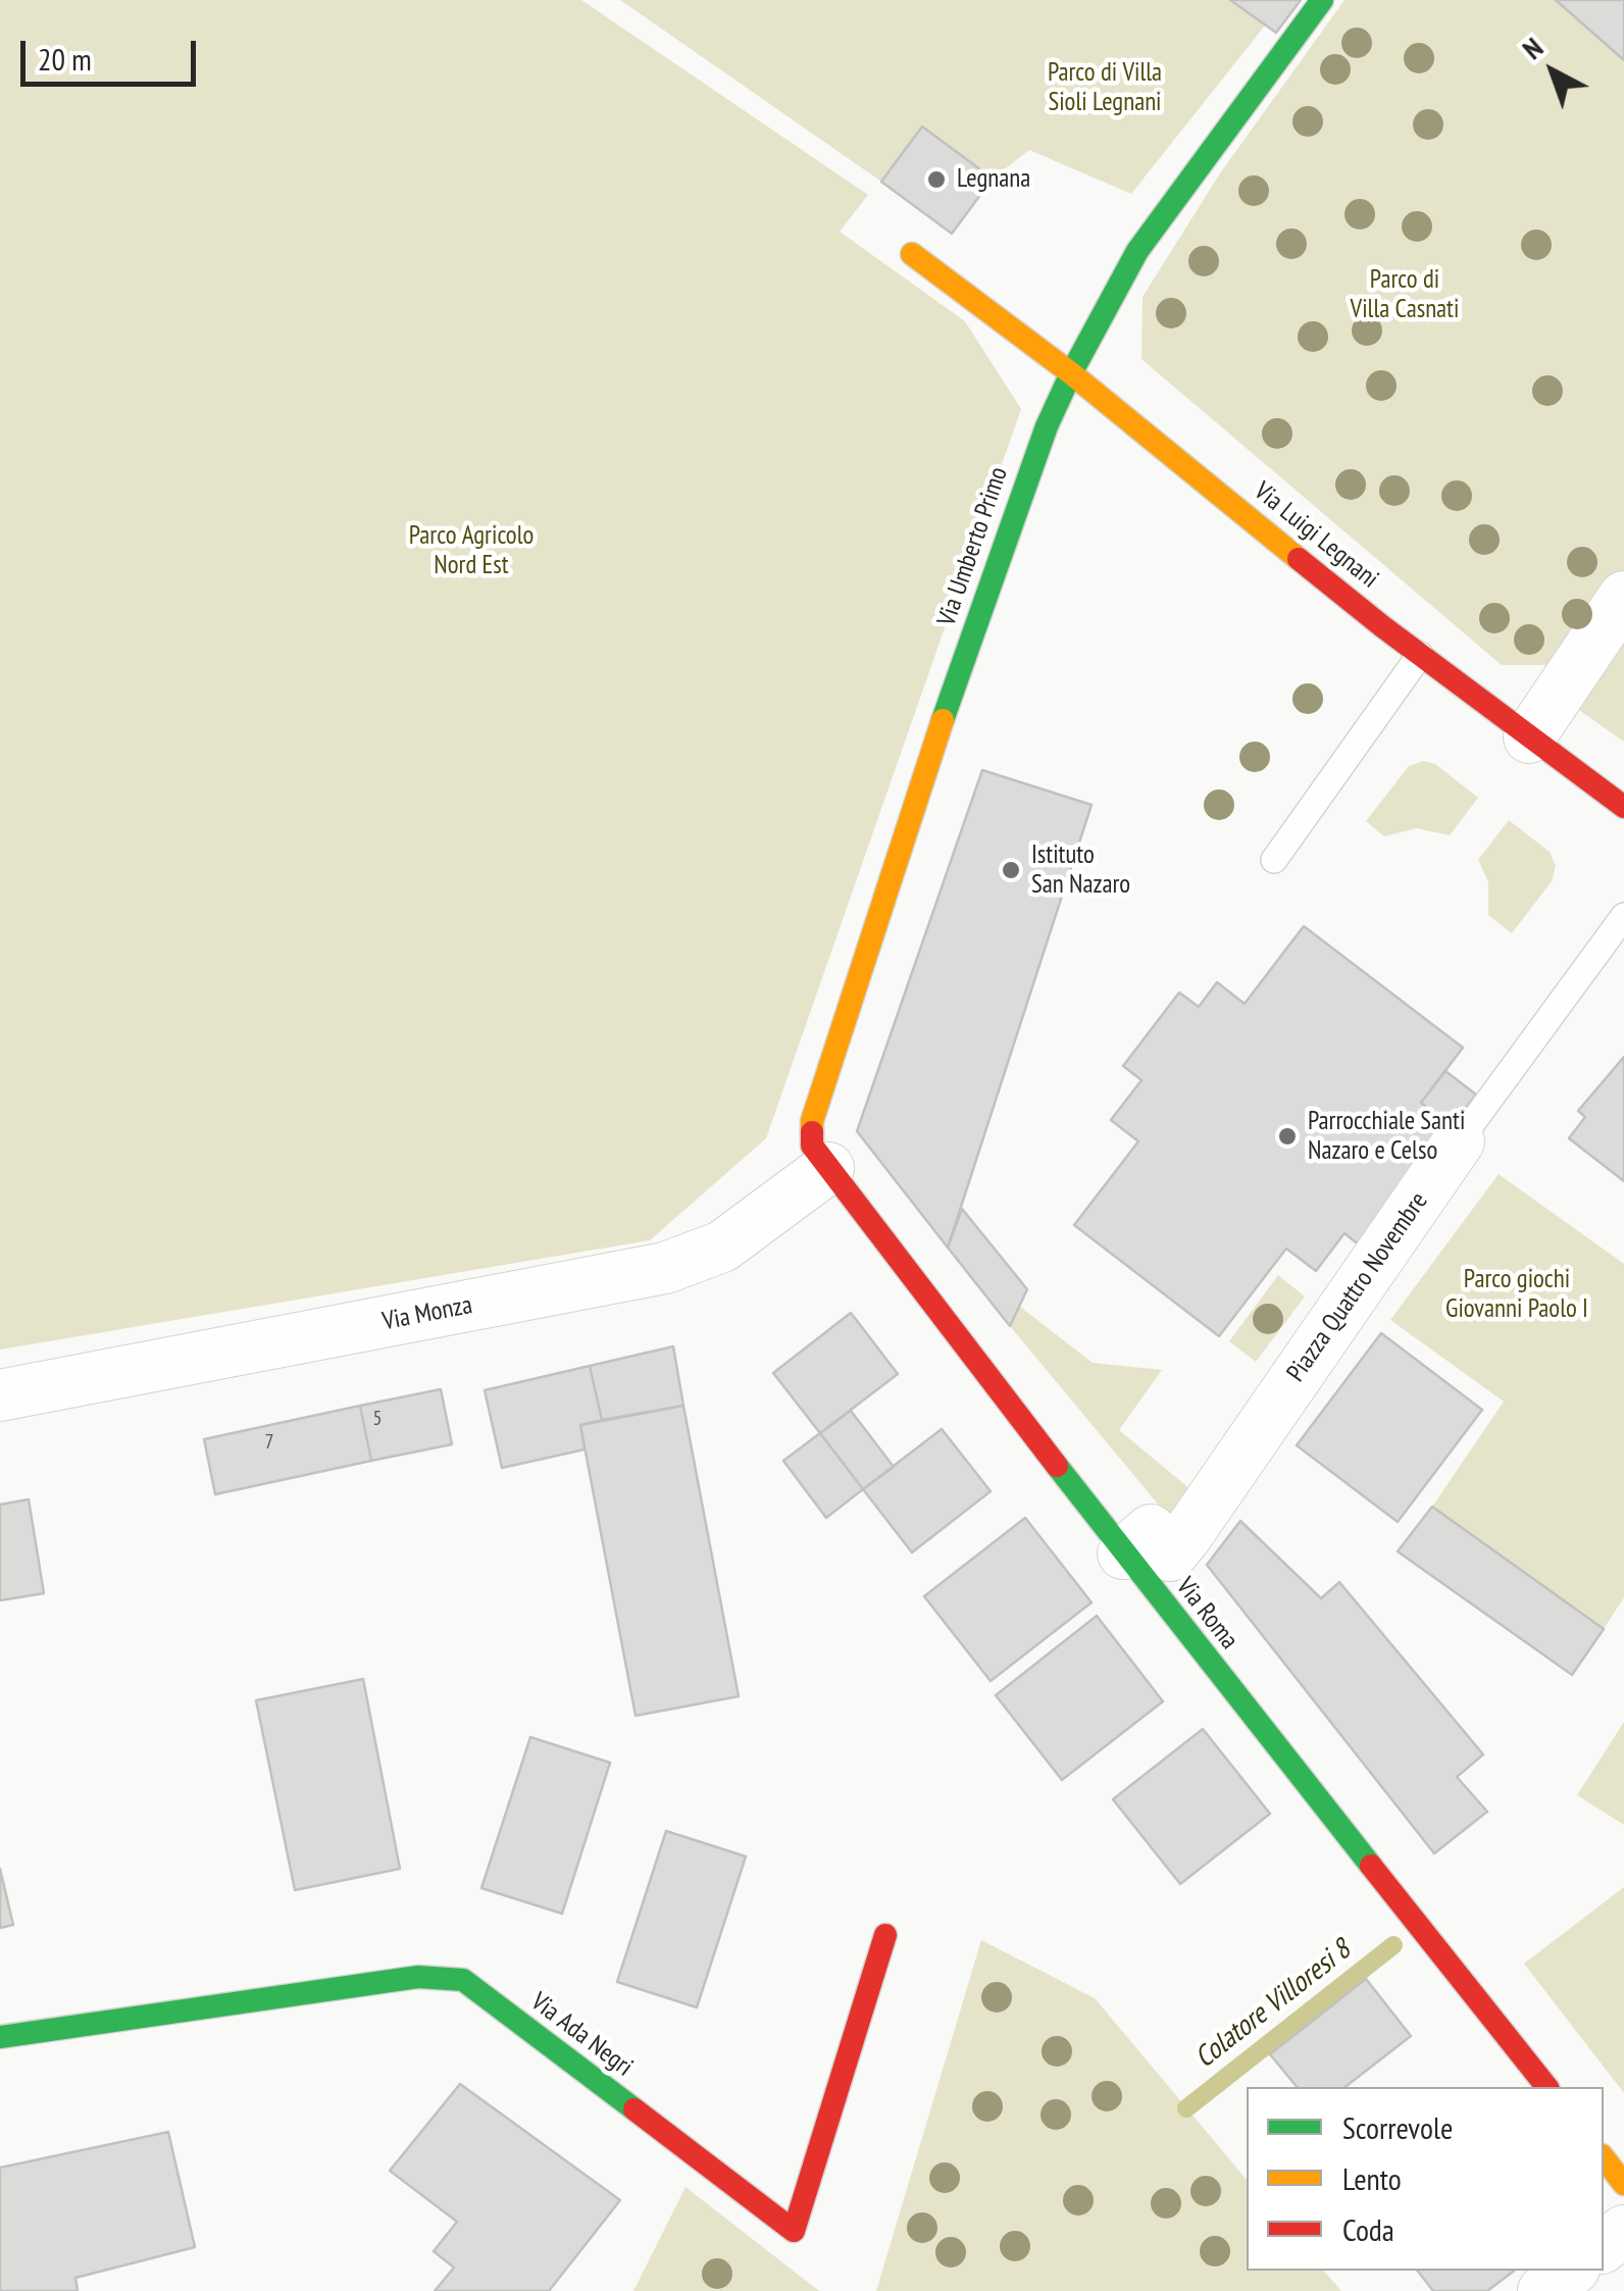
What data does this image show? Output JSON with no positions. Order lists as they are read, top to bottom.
{
  "streets": {
    "street": [
      "Via Luigi Legnani",
      "Via Umberto Primo",
      "Piazza Quattro Novembre",
      "Via Monza",
      "Via Roma",
      "Via Ada Negri"
    ]
  },
  "crossings": [
    ["Via Luigi Legnani", "Via Umberto Primo"],
    ["Via Umberto Primo", "Via Monza"],
    ["Via Umberto Primo", "Via Roma"],
    ["Piazza Quattro Novembre", "Via Roma"],
    ["Via Monza", "Via Roma"]
  ],
  "water": ["Colatore Villoresi 8"],
  "parks": [
    "Parco di Villa Sioli Legnani",
    "Parco di Villa Casnati",
    "Parco Agricolo Nord Est",
    "Parco giochi Giovanni Paolo I"
  ],
  "places": ["Legnana", "Istituto San Nazaro", "Parrocchiale Santi Nazaro e Celso"],
  "house_numbers": ["5", "7"],
  "legend": ["Scorrevole", "Lento", "Coda"],
  "scale_bar": "20 m",
  "north": "top left"
}
